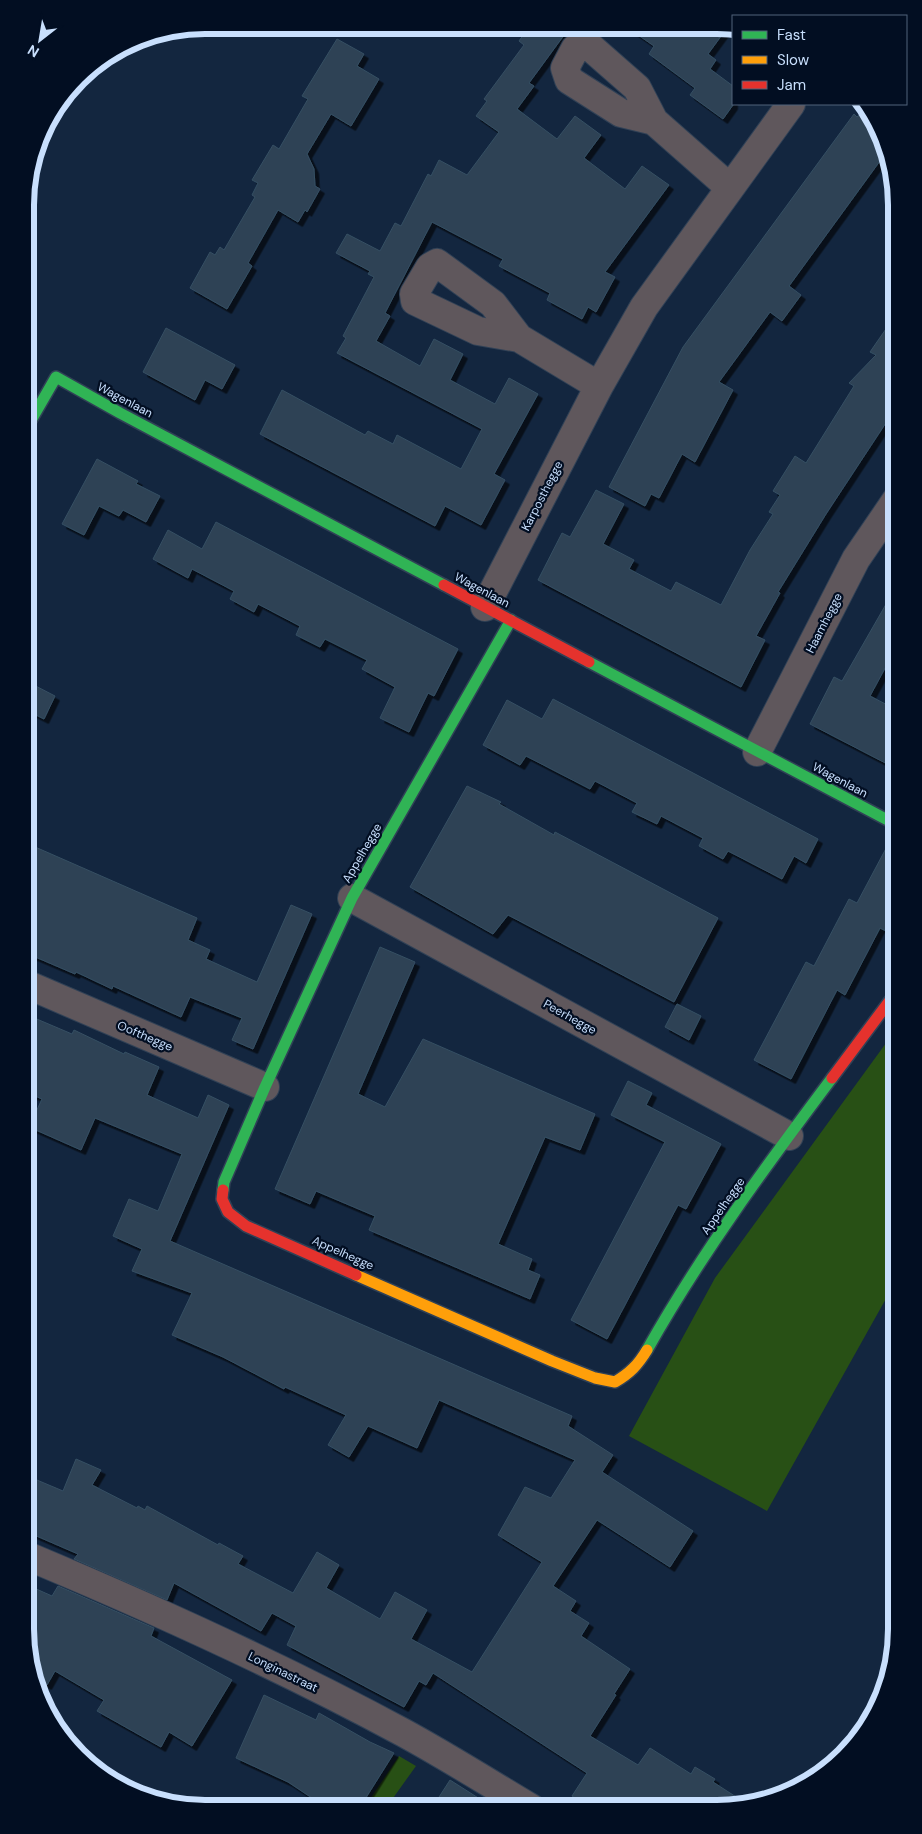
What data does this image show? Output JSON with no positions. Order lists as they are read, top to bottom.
{
  "streets": {
    "street": [
      "Wagenlaan",
      "Karposthegge",
      "Haamhegge",
      "Appelhegge",
      "Peerhegge",
      "Oofthegge",
      "Longinastraat"
    ]
  },
  "crossings": [
    ["Wagenlaan", "Karposthegge"],
    ["Wagenlaan", "Haamhegge"],
    ["Wagenlaan", "Appelhegge"],
    ["Appelhegge", "Peerhegge"],
    ["Appelhegge", "Oofthegge"]
  ],
  "legend": ["Fast", "Slow", "Jam"],
  "north": "bottom left"
}
